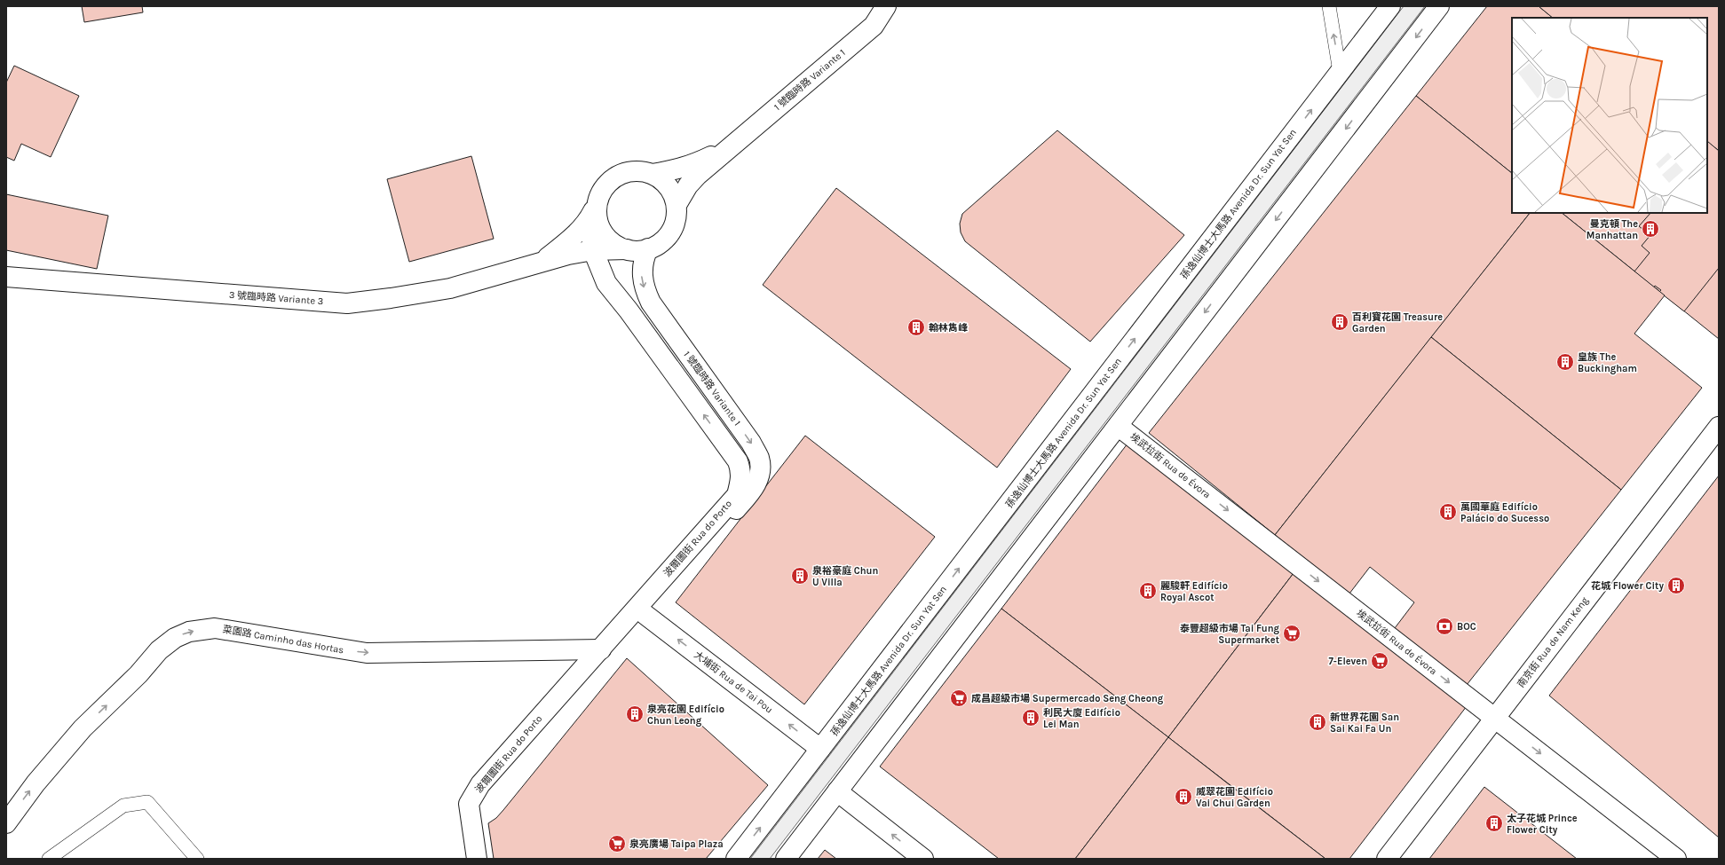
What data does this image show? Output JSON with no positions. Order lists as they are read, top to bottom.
{
  "streets": {
    "street": [
      "1 號臨時路 Variante 1",
      "孫逸仙博士大馬路 Avenida Dr. Sun Yat Sen",
      "3 號臨時路 Variante 3",
      "埃武拉街 Rua de Évora",
      "波爾圖街 Rua do Porto",
      "菜園路 Caminho das Hortas",
      "南京街 Rua de Nam Keng",
      "大埔街 Rua de Tai Pou"
    ]
  },
  "crossings": [
    ["1 號臨時路 Variante 1", "3 號臨時路 Variante 3"],
    ["1 號臨時路 Variante 1", "波爾圖街 Rua do Porto"],
    ["孫逸仙博士大馬路 Avenida Dr. Sun Yat Sen", "大埔街 Rua de Tai Pou"],
    ["埃武拉街 Rua de Évora", "南京街 Rua de Nam Keng"],
    ["波爾圖街 Rua do Porto", "菜園路 Caminho das Hortas"],
    ["波爾圖街 Rua do Porto", "大埔街 Rua de Tai Pou"]
  ],
  "one_way": ["埃武拉街 Rua de Évora", "菜園路 Caminho das Hortas", "大埔街 Rua de Tai Pou"],
  "places": {
    "building": [
      "曼克頓 The Manhattan",
      "百利寶花園 Treasure Garden",
      "翰林雋峰",
      "皇族 The Buckingham",
      "萬國華庭 Edifício Palácio do Sucesso",
      "泉裕豪庭 Chun U Villa",
      "花城 Flower City",
      "麗駿軒 Edifício Royal Ascot",
      "泉亮花園 Edifício Chun Leong",
      "利民大廈 Edifício Lei Man",
      "新世界花園 San Sai Kai Fa Un",
      "威翠花園 Edifício Vai Chui Garden",
      "太子花城 Prince Flower City"
    ],
    "bank": ["BOC"],
    "supermarket": [
      "泰豐超級市場 Tai Fung Supermarket",
      "7-Eleven",
      "成昌超級市場 Supermercado Seng Cheong",
      "泉亮廣場 Taipa Plaza"
    ]
  }
}
